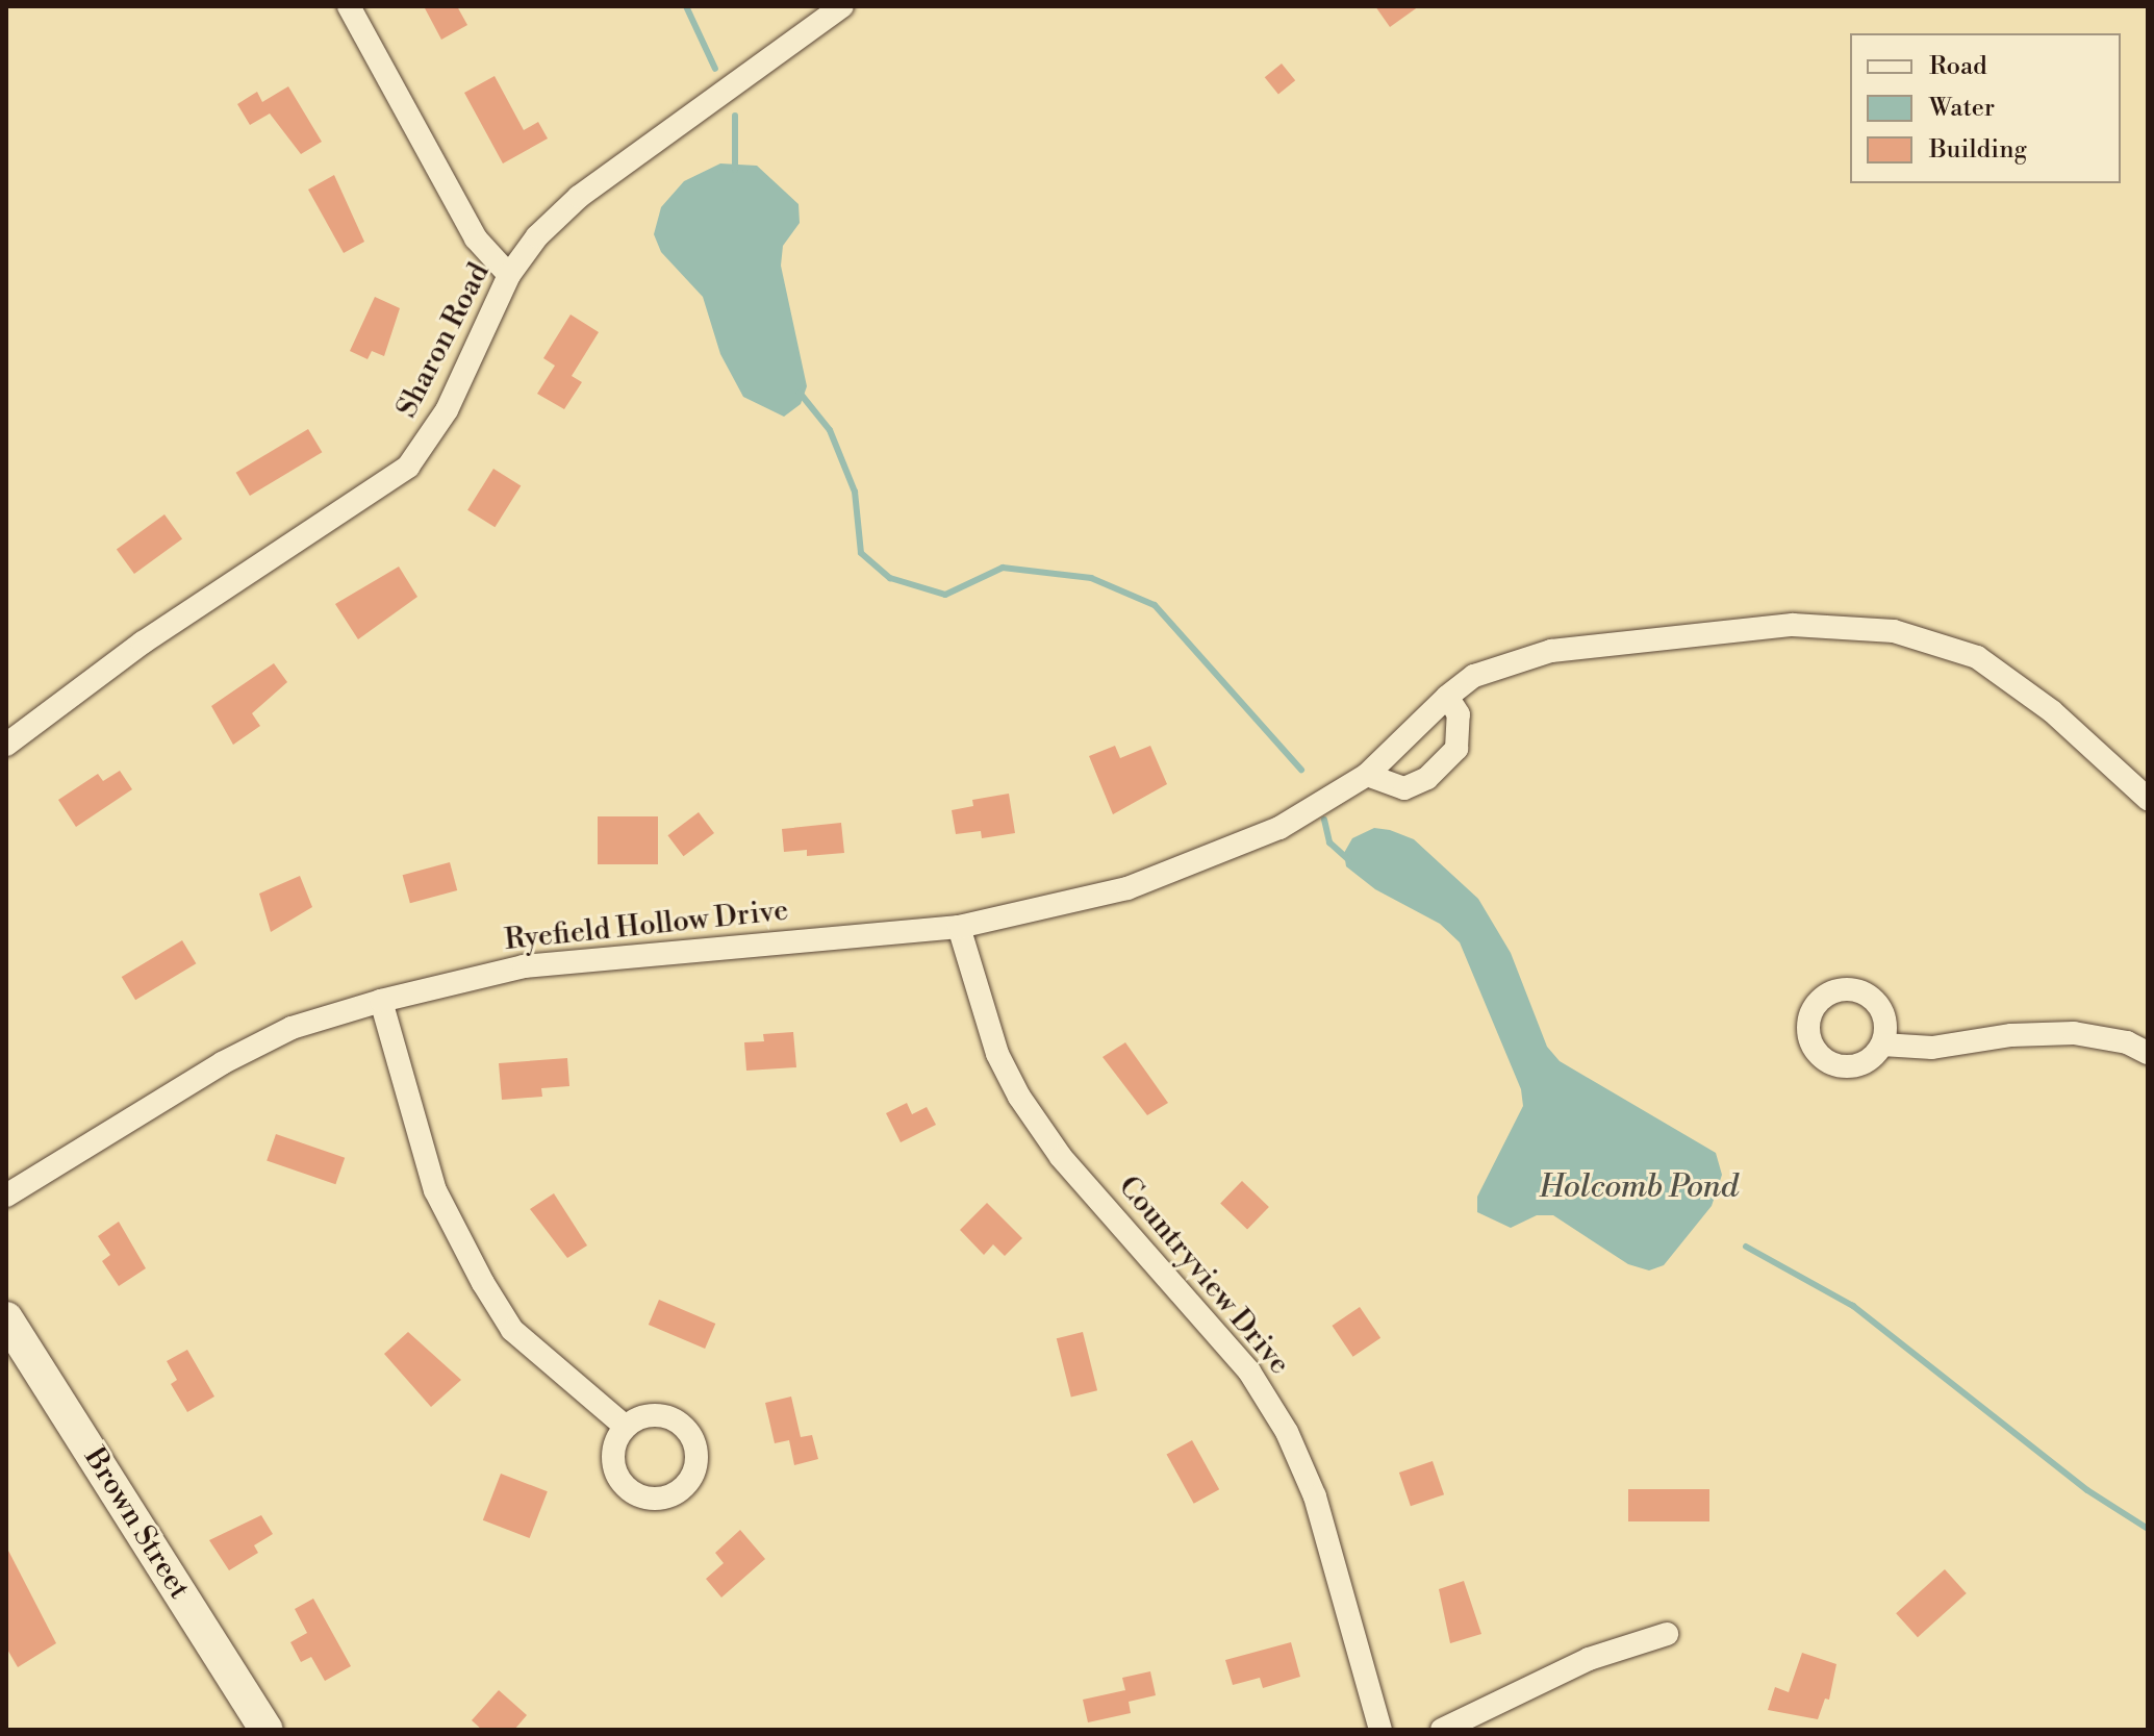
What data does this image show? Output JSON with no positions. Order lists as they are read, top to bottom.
{
  "streets": {
    "street": [
      "Sharon Road",
      "Ryefield Hollow Drive",
      "Countryview Drive",
      "Brown Street"
    ]
  },
  "crossings": [
    ["Ryefield Hollow Drive", "Countryview Drive"]
  ],
  "water": ["Holcomb Pond"],
  "legend": ["Road", "Water", "Building"]
}
